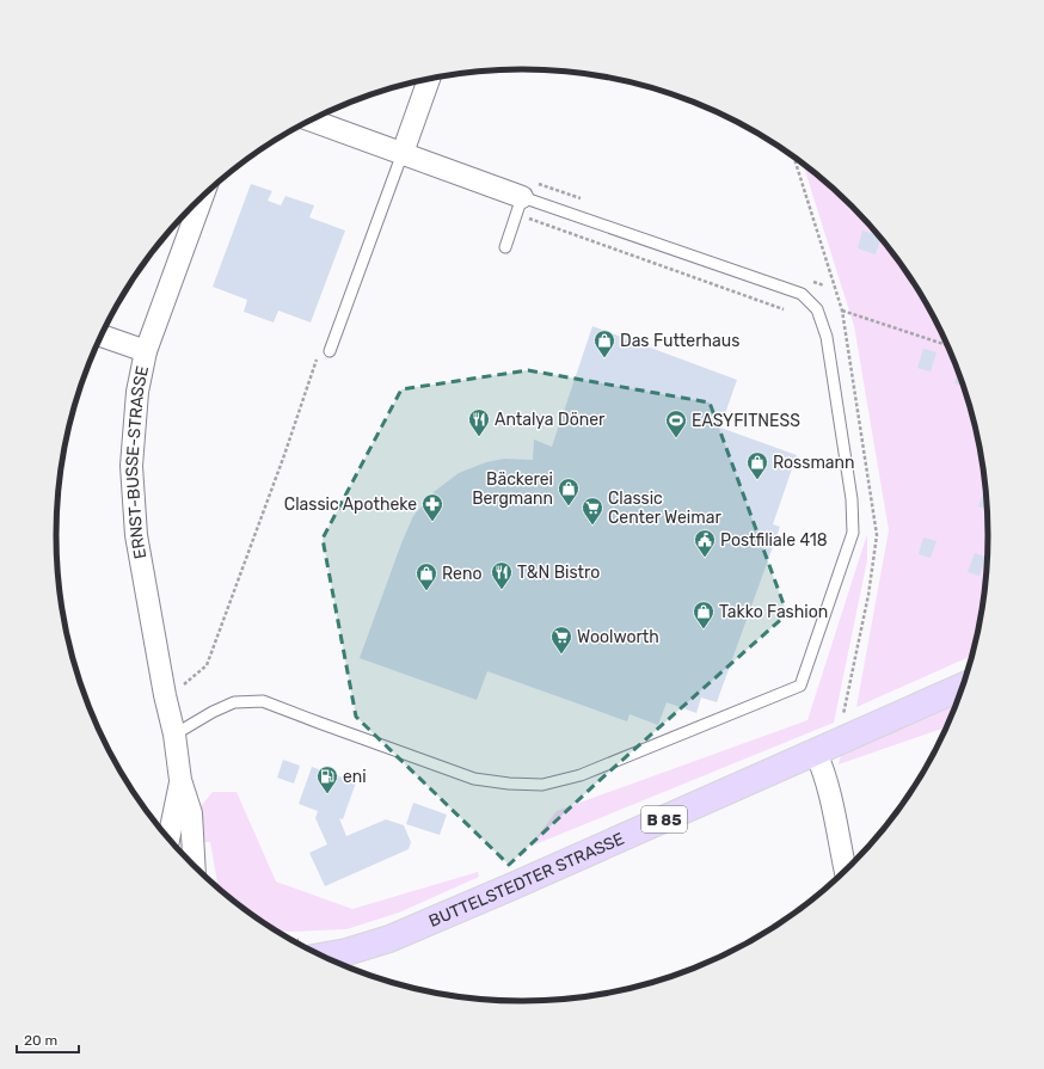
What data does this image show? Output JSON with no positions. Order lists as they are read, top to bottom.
{
  "streets": {
    "main road": ["B 85", "BUTTELSTEDTER STRASSE"],
    "street": ["ERNST-BUSSE-STRASSE"]
  },
  "places": {
    "shop": [
      "Das Futterhaus",
      "Rossmann",
      "Bäckerei Bergmann",
      "Reno",
      "Takko Fashion"
    ],
    "restaurant": ["Antalya Döner", "T&N Bistro"],
    "sports": ["EASYFITNESS"],
    "pharmacy": ["Classic Apotheke"],
    "supermarket": ["Classic Center Weimar", "Woolworth"],
    "public building": ["Postfiliale 418"],
    "fuel station": ["eni"]
  },
  "scale_bar": "20 m"
}
